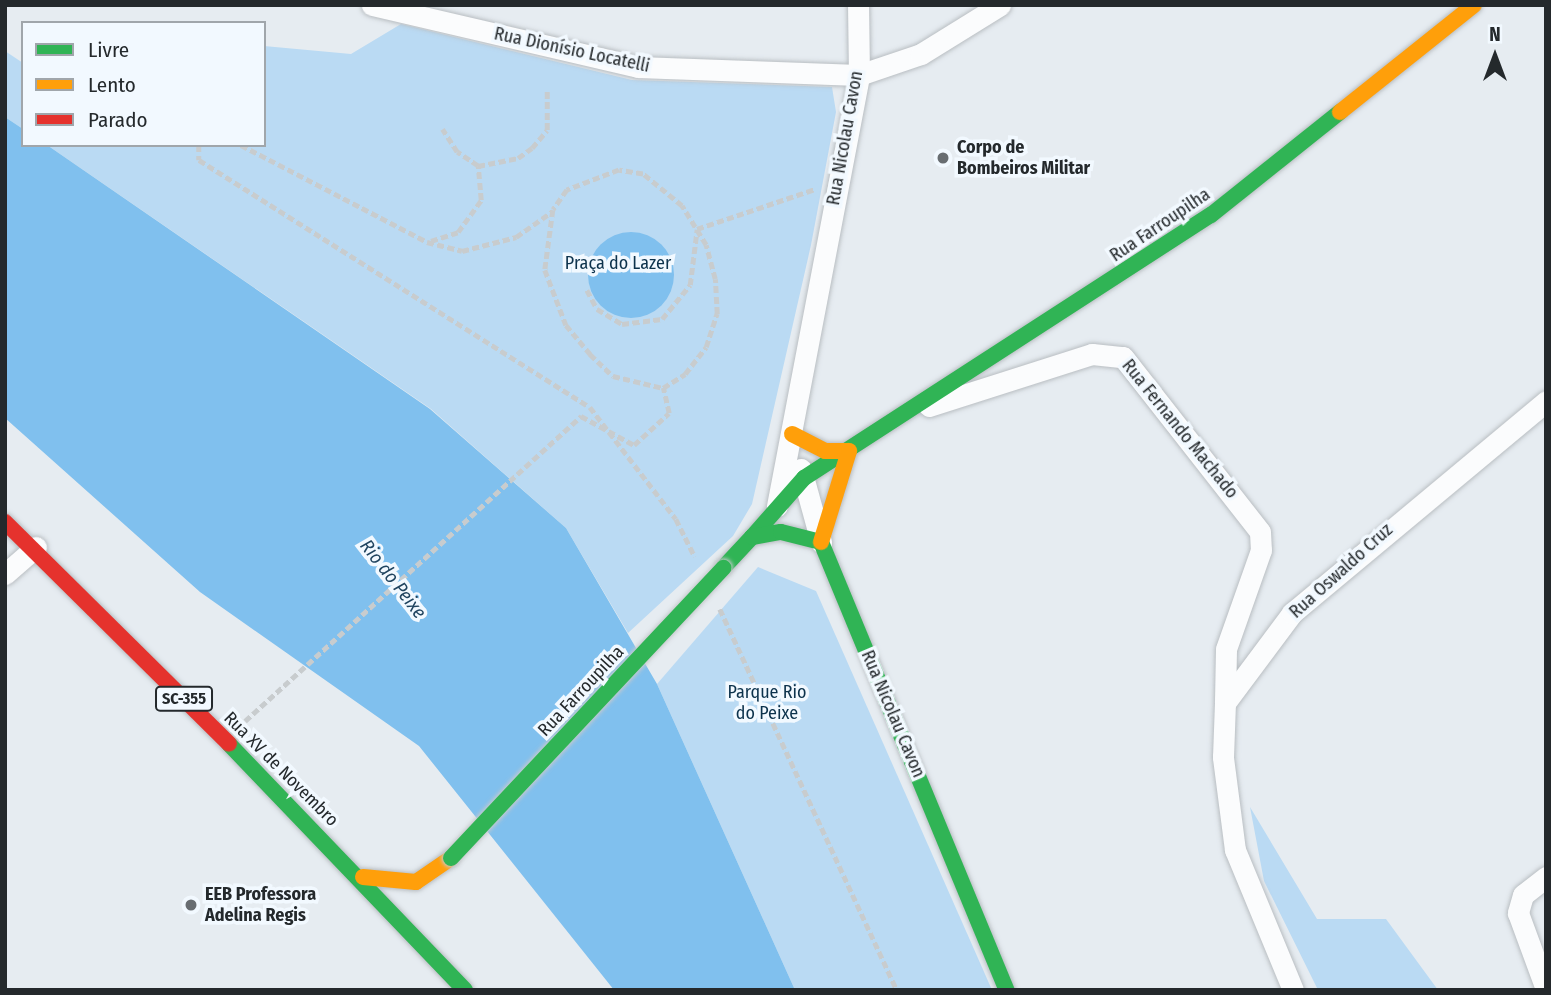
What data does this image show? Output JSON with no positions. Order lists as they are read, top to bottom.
{
  "streets": {
    "main road": [
      "Rua Nicolau Cavon",
      "Rua Farroupilha",
      "SC-355",
      "Rua XV de Novembro"
    ],
    "street": ["Rua Dionísio Locatelli", "Rua Fernando Machado", "Rua Oswaldo Cruz"]
  },
  "crossings": [
    ["Rua Dionísio Locatelli", "Rua Nicolau Cavon"],
    ["Rua Nicolau Cavon", "Rua Farroupilha"],
    ["Rua Farroupilha", "Rua Fernando Machado"],
    ["Rua Fernando Machado", "Rua Oswaldo Cruz"]
  ],
  "water": ["Rio do Peixe"],
  "parks": ["Praça do Lazer", "Parque Rio do Peixe"],
  "places": ["Corpo de Bombeiros Militar", "EEB Professora Adelina Regis"],
  "legend": ["Livre", "Lento", "Parado"],
  "north": "top"
}
